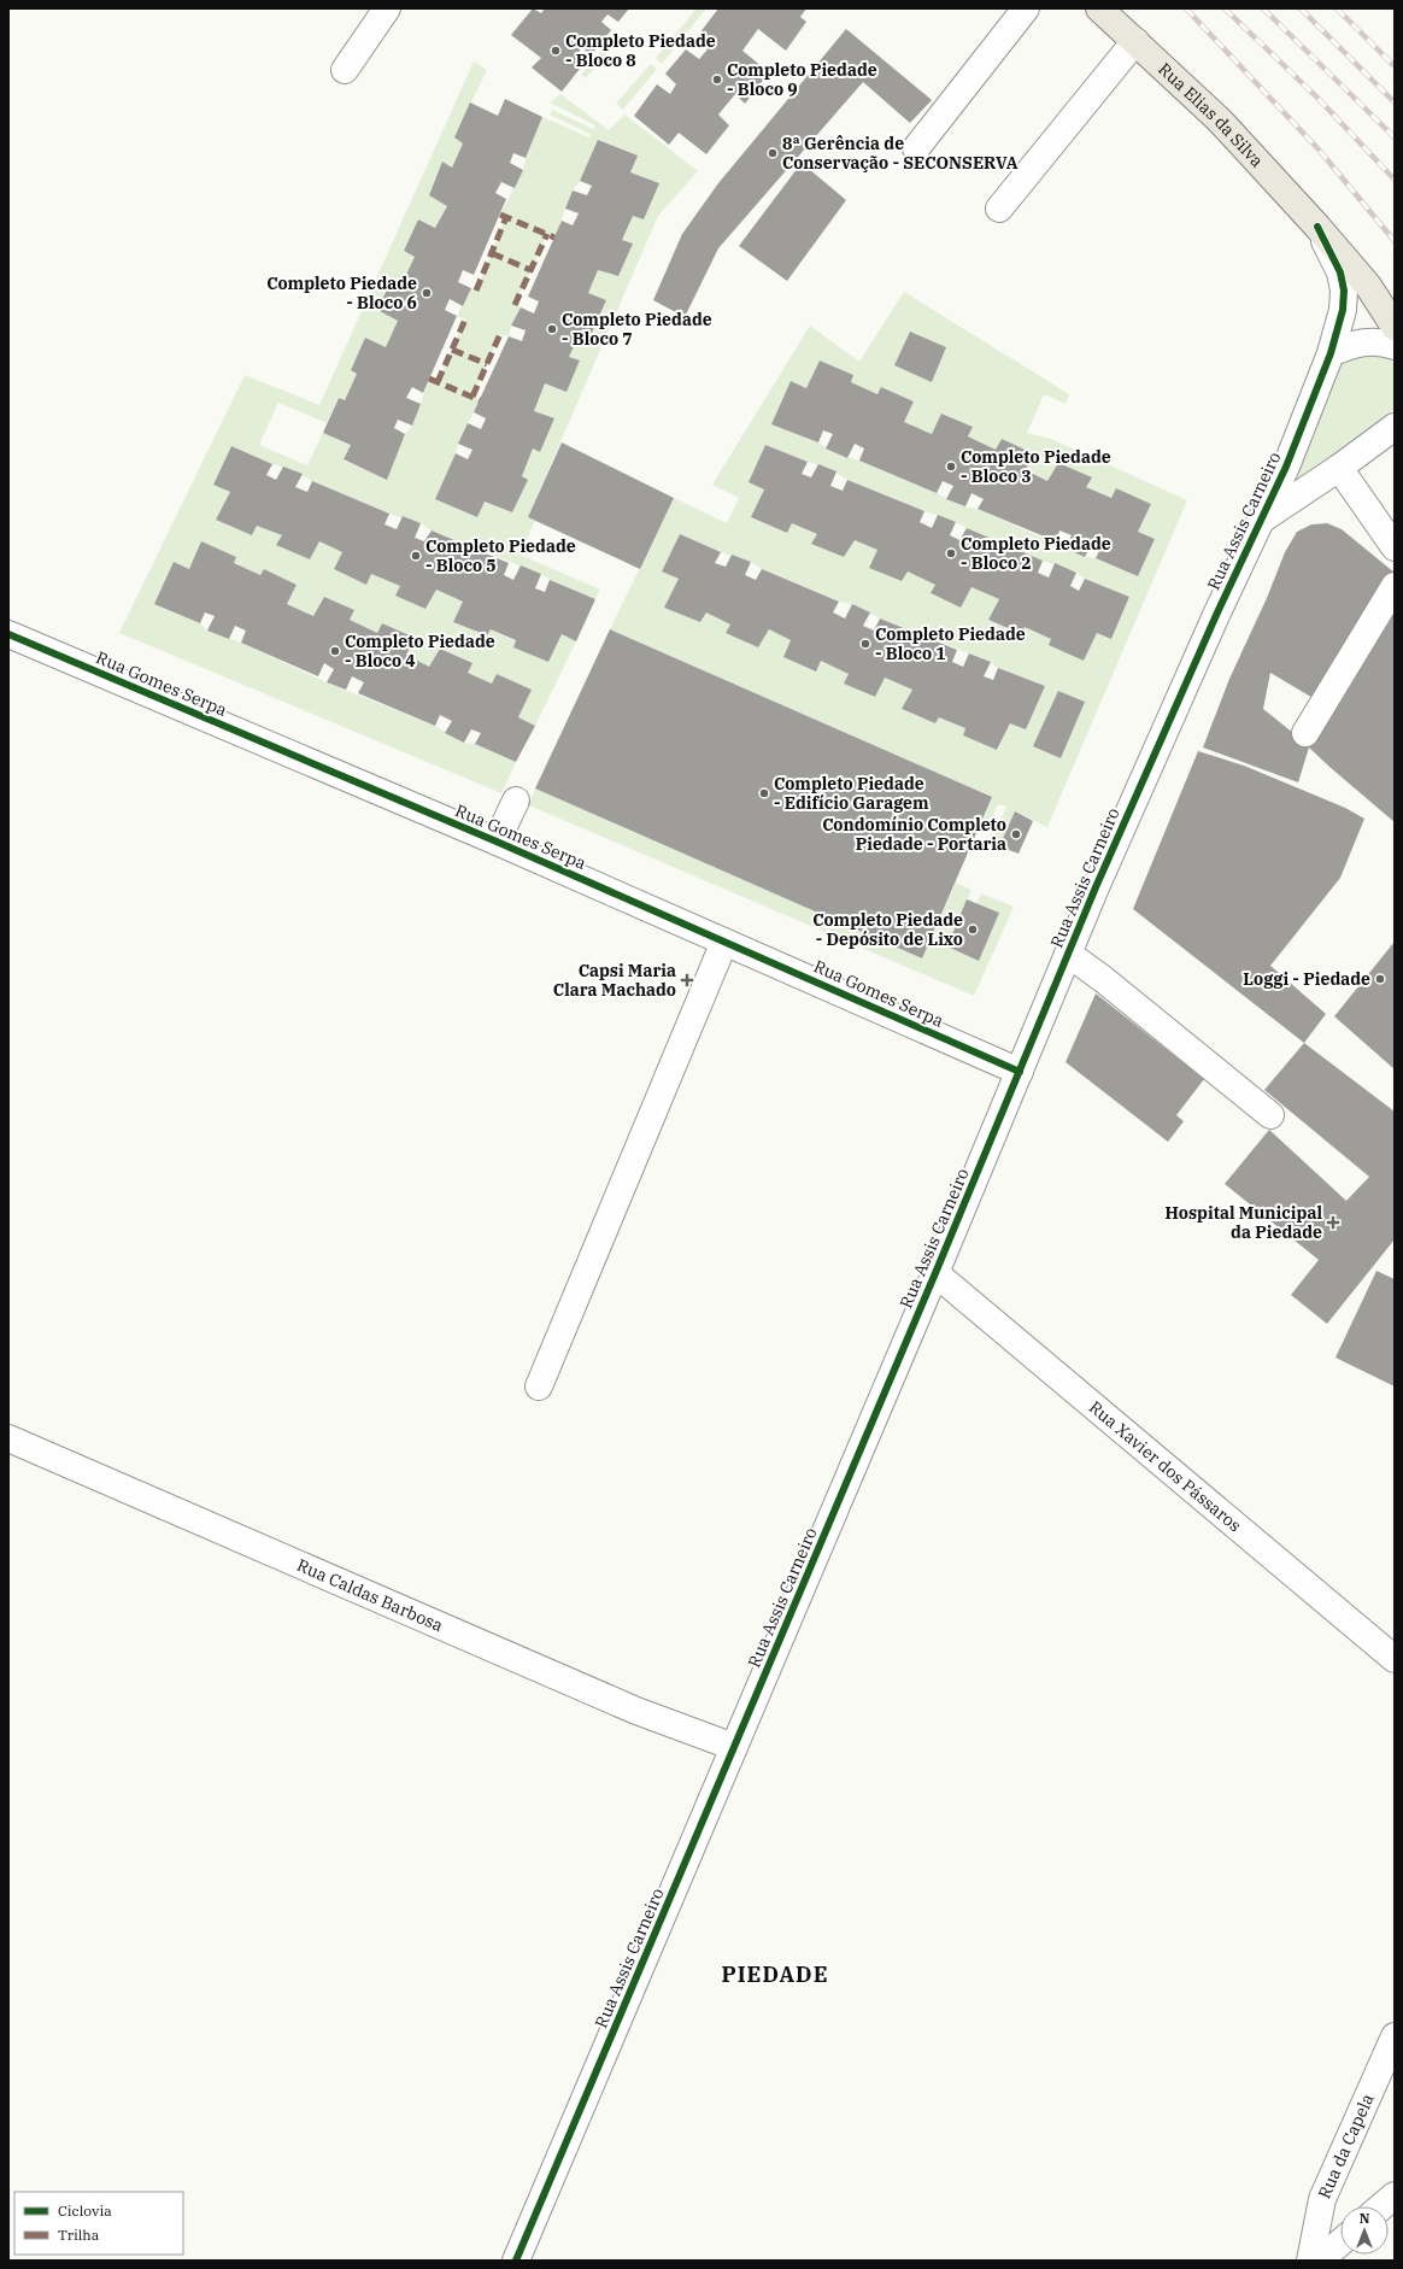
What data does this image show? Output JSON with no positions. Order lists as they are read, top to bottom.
{
  "streets": {
    "main road": ["Rua Elias da Silva"],
    "street": [
      "Rua Assis Carneiro",
      "Rua Gomes Serpa",
      "Rua Xavier dos Pássaros",
      "Rua Caldas Barbosa",
      "Rua da Capela"
    ]
  },
  "crossings": [
    ["Rua Elias da Silva", "Rua Assis Carneiro"],
    ["Rua Assis Carneiro", "Rua Gomes Serpa"],
    ["Rua Assis Carneiro", "Rua Xavier dos Pássaros"],
    ["Rua Assis Carneiro", "Rua Caldas Barbosa"]
  ],
  "districts": ["PIEDADE"],
  "places": {
    "other": [
      "Completo Piedade - Bloco 8",
      "Completo Piedade - Bloco 9",
      "8ª Gerência de Conservação - SECONSERVA",
      "Completo Piedade - Bloco 6",
      "Completo Piedade - Bloco 7",
      "Completo Piedade - Bloco 3",
      "Completo Piedade - Bloco 2",
      "Completo Piedade - Bloco 5",
      "Completo Piedade - Bloco 1",
      "Completo Piedade - Bloco 4",
      "Completo Piedade - Edifício Garagem",
      "Condomínio Completo Piedade - Portaria",
      "Completo Piedade - Depósito de Lixo",
      "Loggi - Piedade"
    ],
    "health": ["Capsi Maria Clara Machado", "Hospital Municipal da Piedade"]
  },
  "legend": ["Ciclovia", "Trilha"],
  "north": "top"
}
